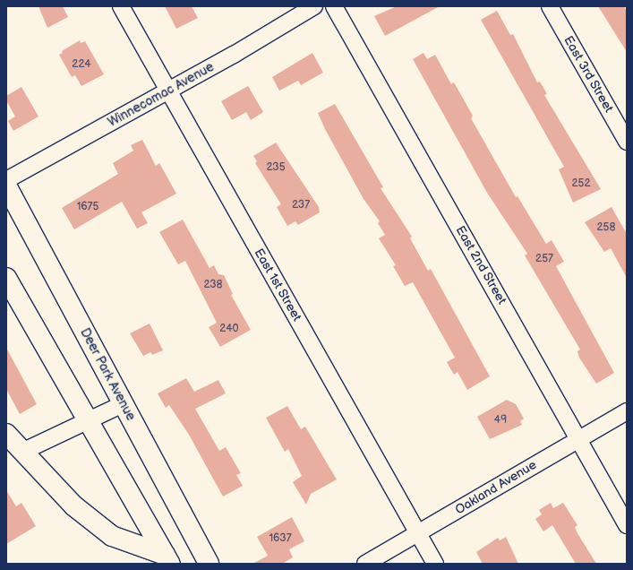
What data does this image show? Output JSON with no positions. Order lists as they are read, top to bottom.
{
  "streets": {
    "main road": ["Deer Park Avenue"],
    "street": [
      "East 3rd Street",
      "Winnecomac Avenue",
      "East 2nd Street",
      "East 1st Street",
      "Oakland Avenue"
    ]
  },
  "crossings": [
    ["Winnecomac Avenue", "East 1st Street"],
    ["East 2nd Street", "Oakland Avenue"],
    ["East 1st Street", "Oakland Avenue"]
  ],
  "house_numbers": [
    "224",
    "235",
    "252",
    "237",
    "1675",
    "258",
    "257",
    "238",
    "240",
    "49",
    "1637"
  ]
}
